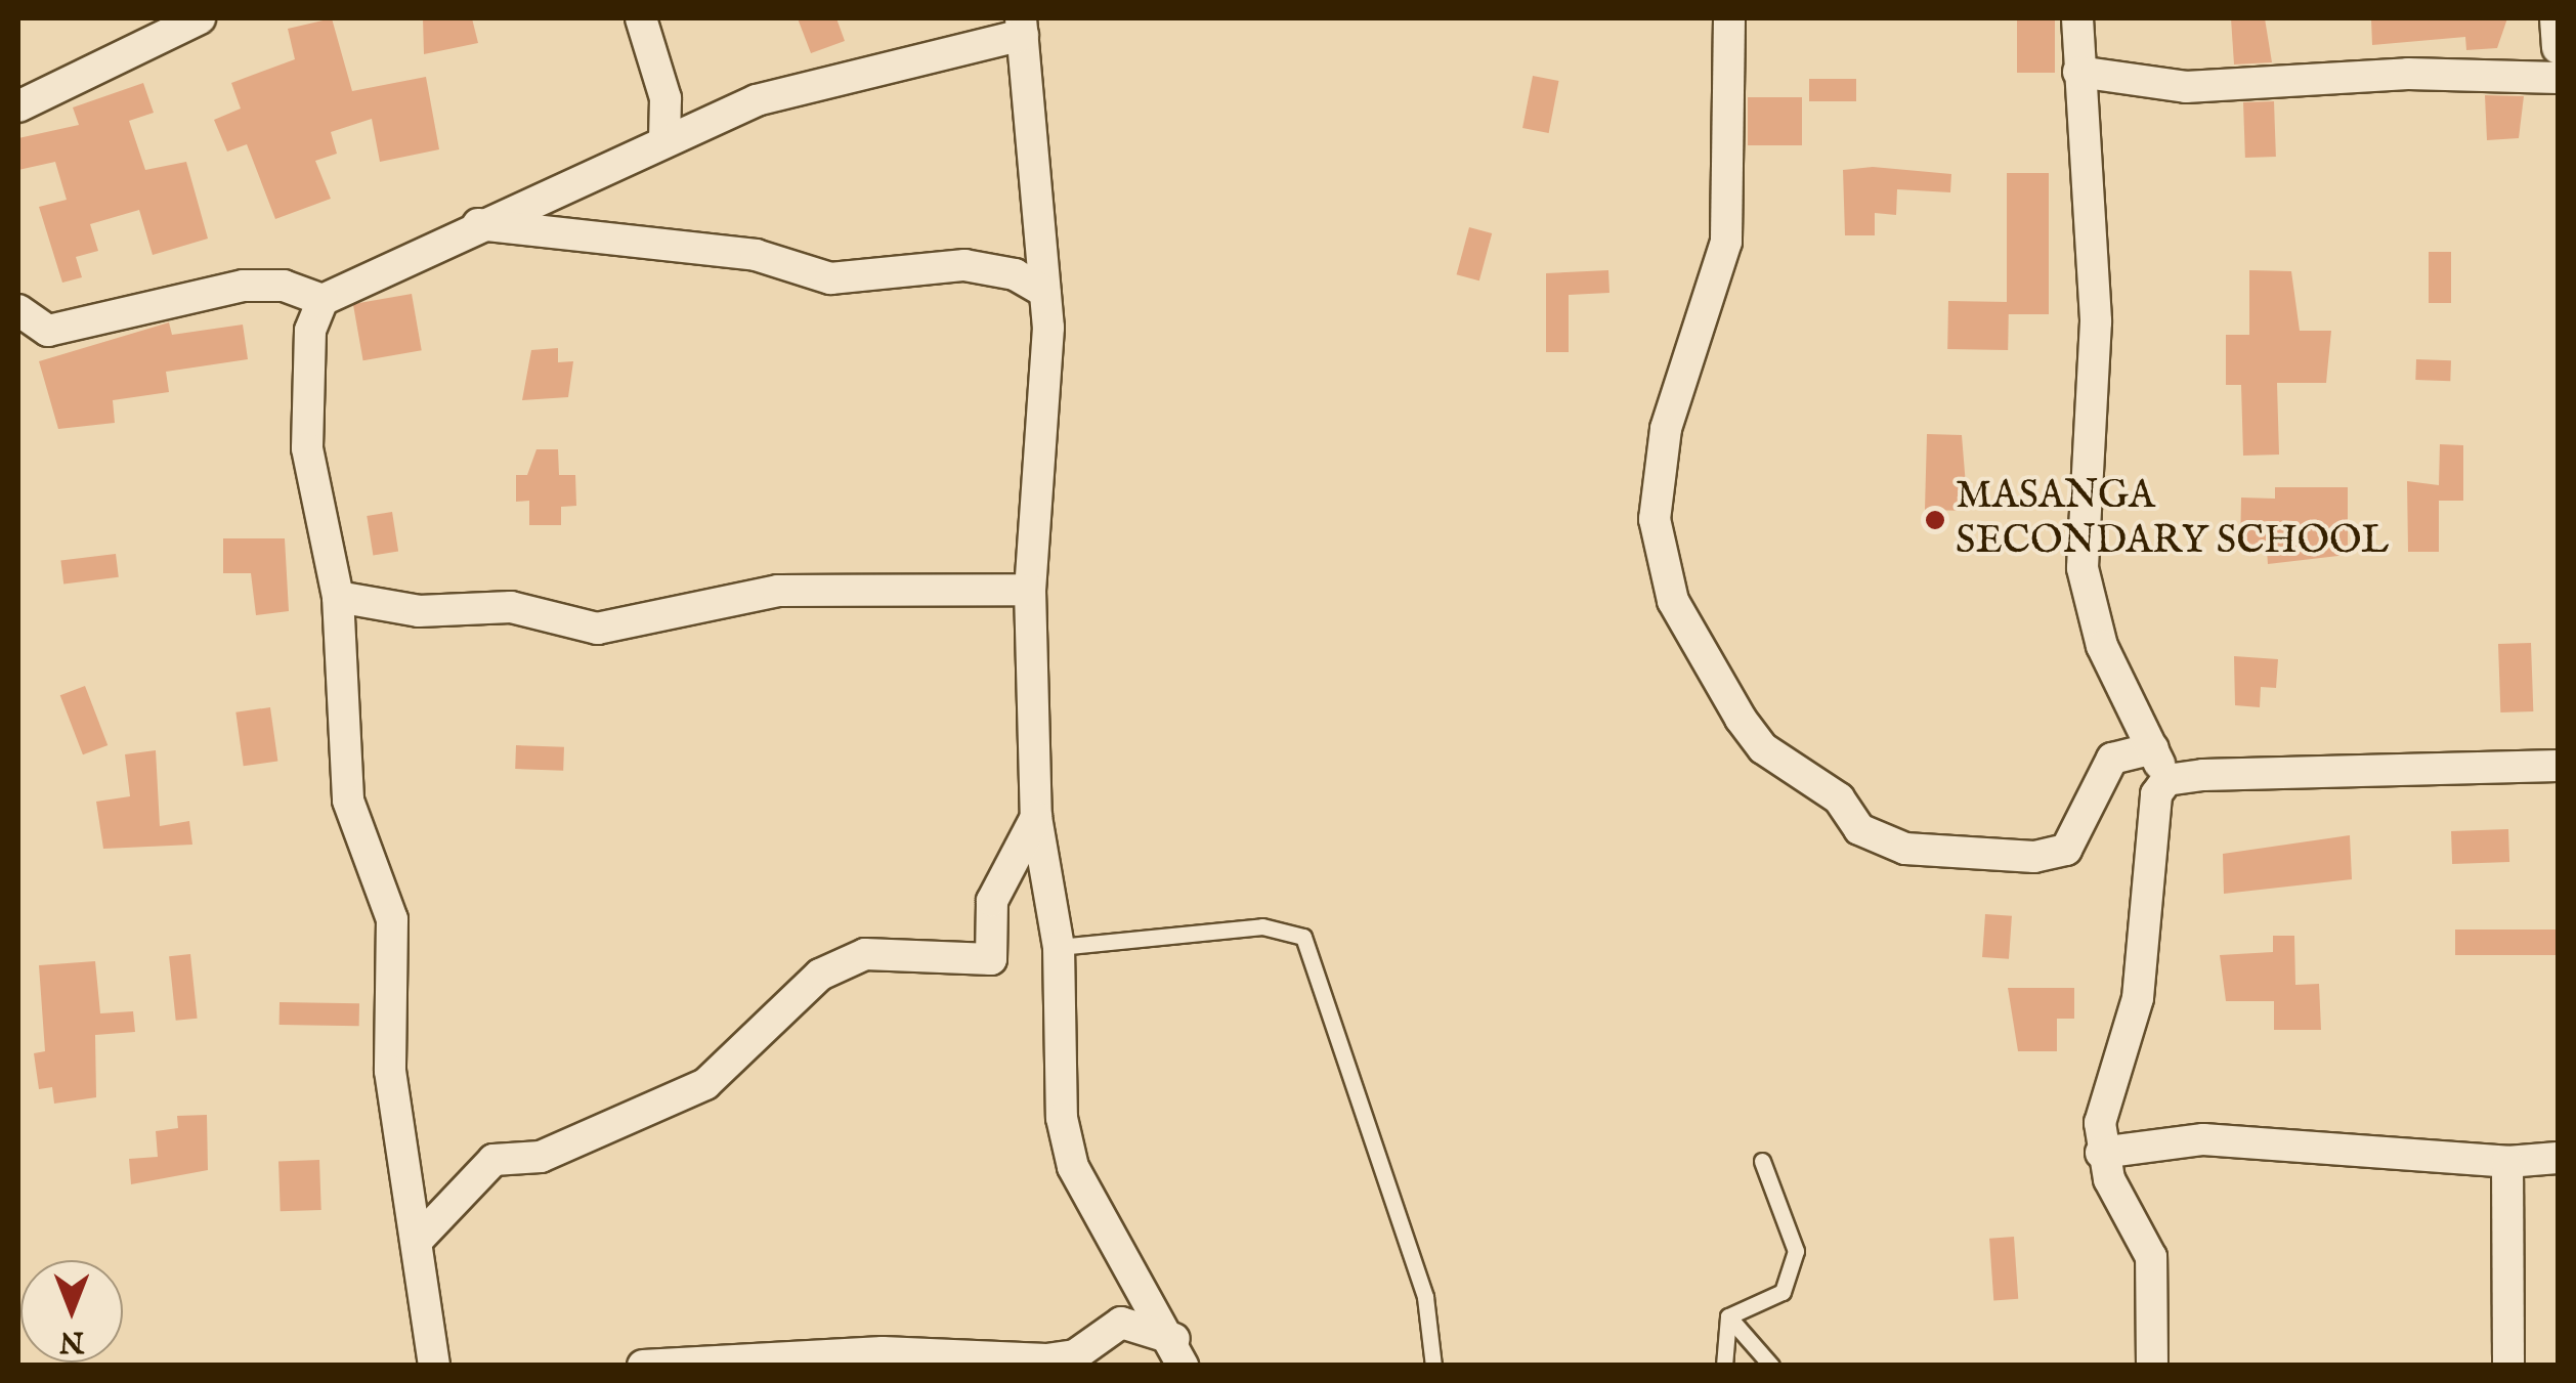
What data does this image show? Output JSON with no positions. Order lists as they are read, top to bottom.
{
  "places": ["MASANGA SECONDARY SCHOOL"],
  "north": "bottom"
}
